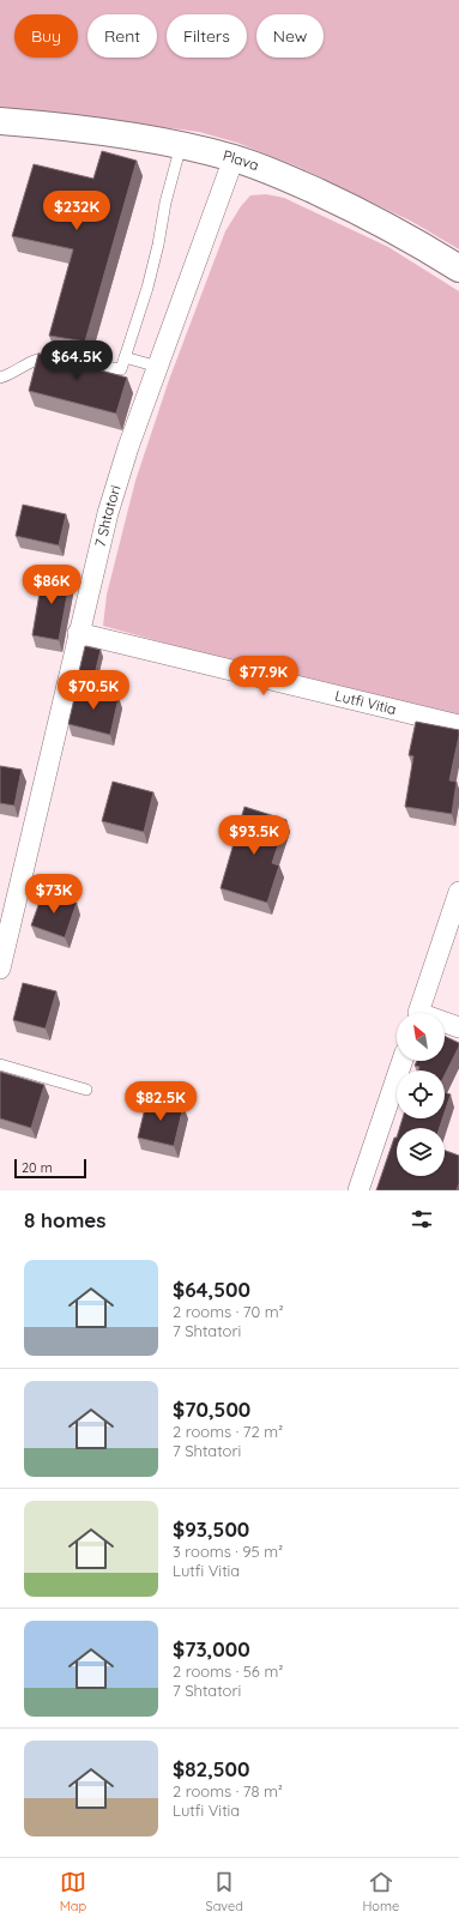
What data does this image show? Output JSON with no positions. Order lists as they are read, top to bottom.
{
  "streets": {
    "street": ["Plava", "7 Shtatori", "Lutfi Vitia"]
  },
  "crossings": [
    ["Plava", "7 Shtatori"],
    ["7 Shtatori", "Lutfi Vitia"]
  ],
  "scale_bar": "20 m",
  "north": "top left",
  "page": {
    "chip": [
      "Buy",
      "Rent",
      "Filters",
      "New"
    ],
    "price": [
      "$232K",
      "$64.5K",
      "$86K",
      "$77.9K",
      "$70.5K",
      "$93.5K",
      "$73K",
      "$82.5K"
    ],
    "scale": "20 m",
    "heading": "8 homes",
    "list": [
      {
        "name": "$64,500",
        "note": "2 rooms · 70 m² · 7 Shtatori"
      },
      {
        "name": "$70,500",
        "note": "2 rooms · 72 m² · 7 Shtatori"
      },
      {
        "name": "$93,500",
        "note": "3 rooms · 95 m² · Lutfi Vitia"
      },
      {
        "name": "$73,000",
        "note": "2 rooms · 56 m² · 7 Shtatori"
      },
      {
        "name": "$82,500",
        "note": "2 rooms · 78 m² · Lutfi Vitia"
      }
    ],
    "tabs": ["Map", "Saved", "Home"]
  }
}
